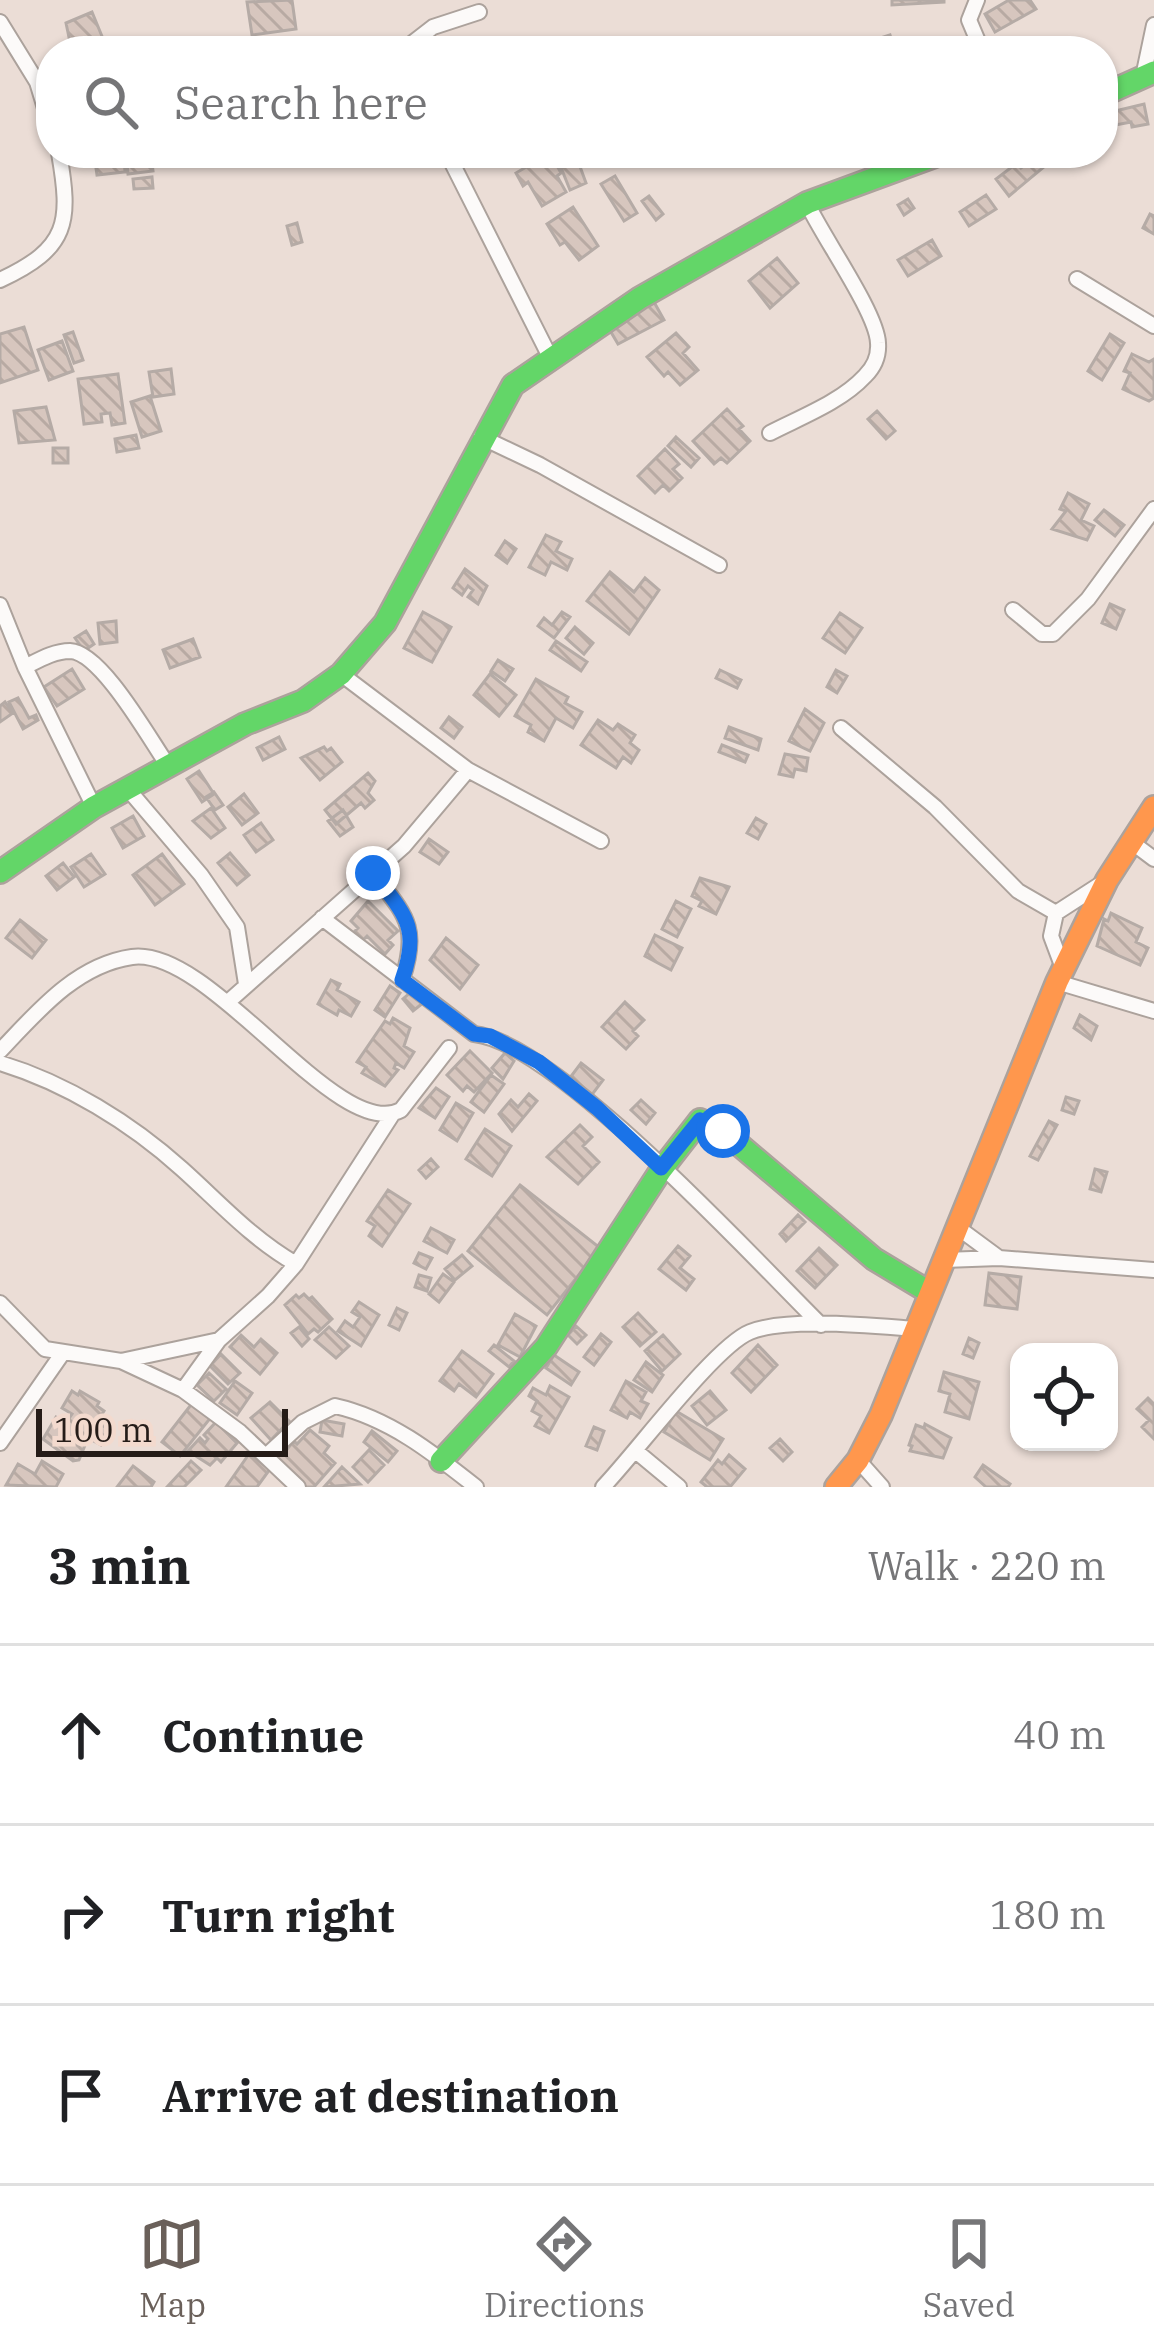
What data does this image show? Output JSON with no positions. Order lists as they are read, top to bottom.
{
  "scale_bar": "100 m",
  "page": {
    "search": "Search here",
    "scale": "100 m",
    "heading": ["3 min", "Walk · 220 m"],
    "list": [
      ["Continue", "40 m"],
      ["Turn right", "180 m"],
      "Arrive at destination"
    ],
    "nav": ["Map", "Directions", "Saved"]
  }
}
